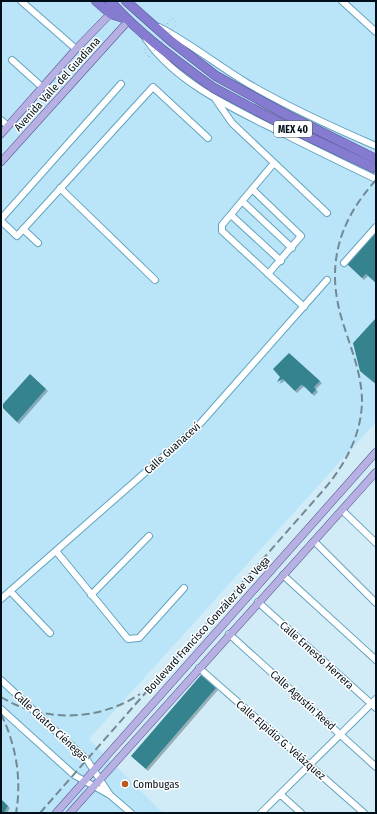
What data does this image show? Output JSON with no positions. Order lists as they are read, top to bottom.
{
  "streets": {
    "highway": ["MEX 40"],
    "main road": ["Avenida Valle del Guadiana", "Boulevard Francisco González de la Vega"],
    "street": [
      "Calle Guanaceví",
      "Calle Ernesto Herrera",
      "Calle Agustín Reed",
      "Calle Cuatro Ciénegas",
      "Calle Elpidio G. Velázquez"
    ]
  },
  "crossings": [
    ["Avenida Valle del Guadiana", "MEX 40"],
    ["Boulevard Francisco González de la Vega", "Calle Ernesto Herrera"],
    ["Boulevard Francisco González de la Vega", "Calle Agustín Reed"],
    ["Boulevard Francisco González de la Vega", "Calle Cuatro Ciénegas"],
    ["Boulevard Francisco González de la Vega", "Calle Elpidio G. Velázquez"]
  ],
  "places": ["Combugas"]
}
